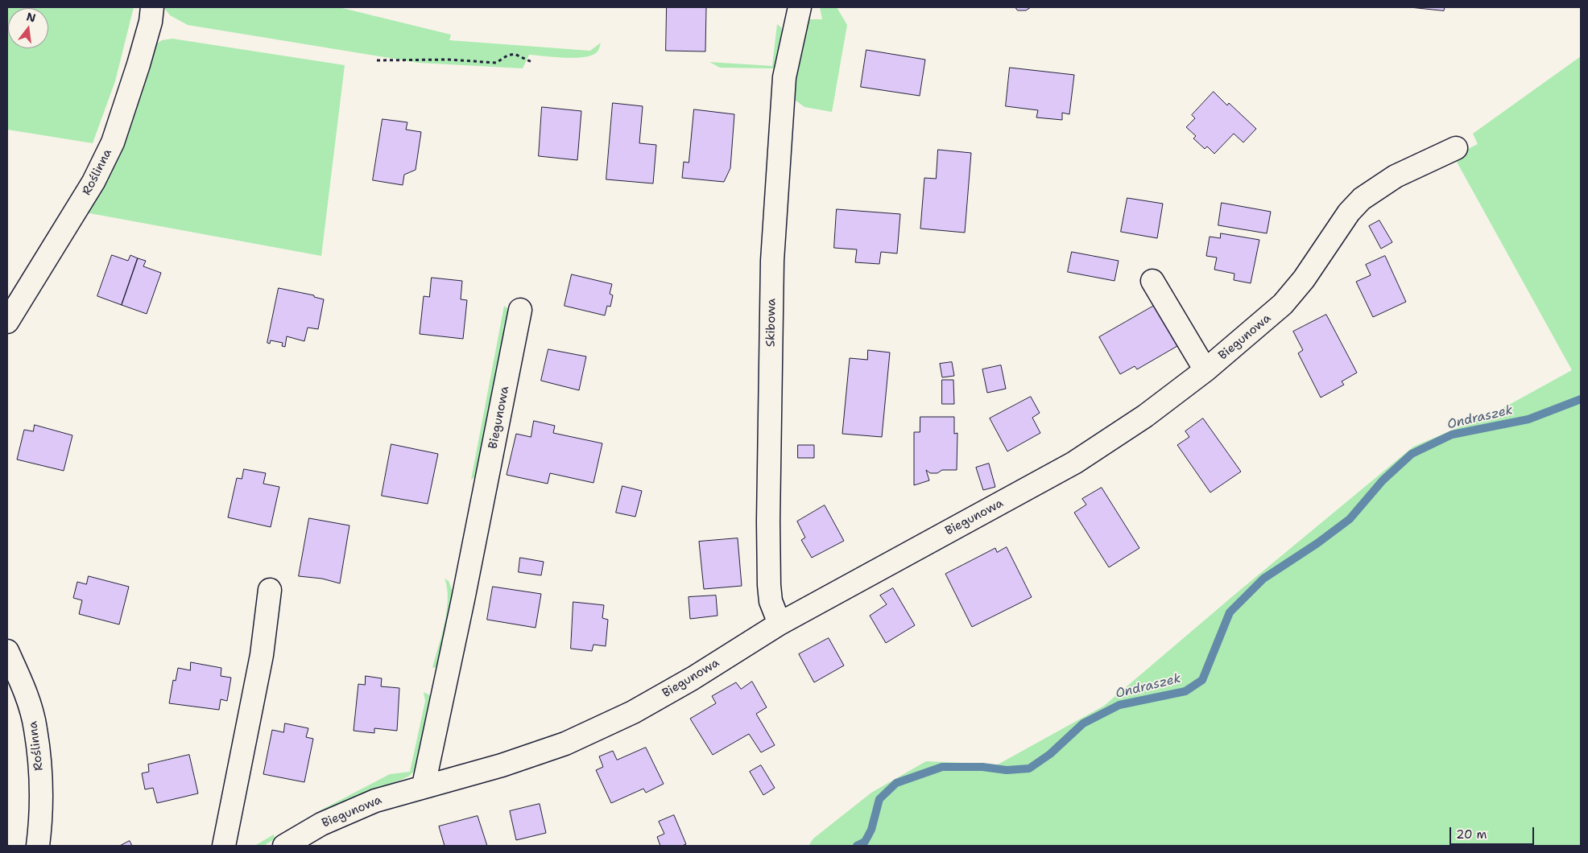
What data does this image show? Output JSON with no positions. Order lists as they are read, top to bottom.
{
  "streets": {
    "street": ["Roślinna", "Skibowa", "Biegunowa"]
  },
  "crossings": [
    ["Skibowa", "Biegunowa"]
  ],
  "water": ["Ondraszek"],
  "scale_bar": "20 m",
  "north": "top"
}
